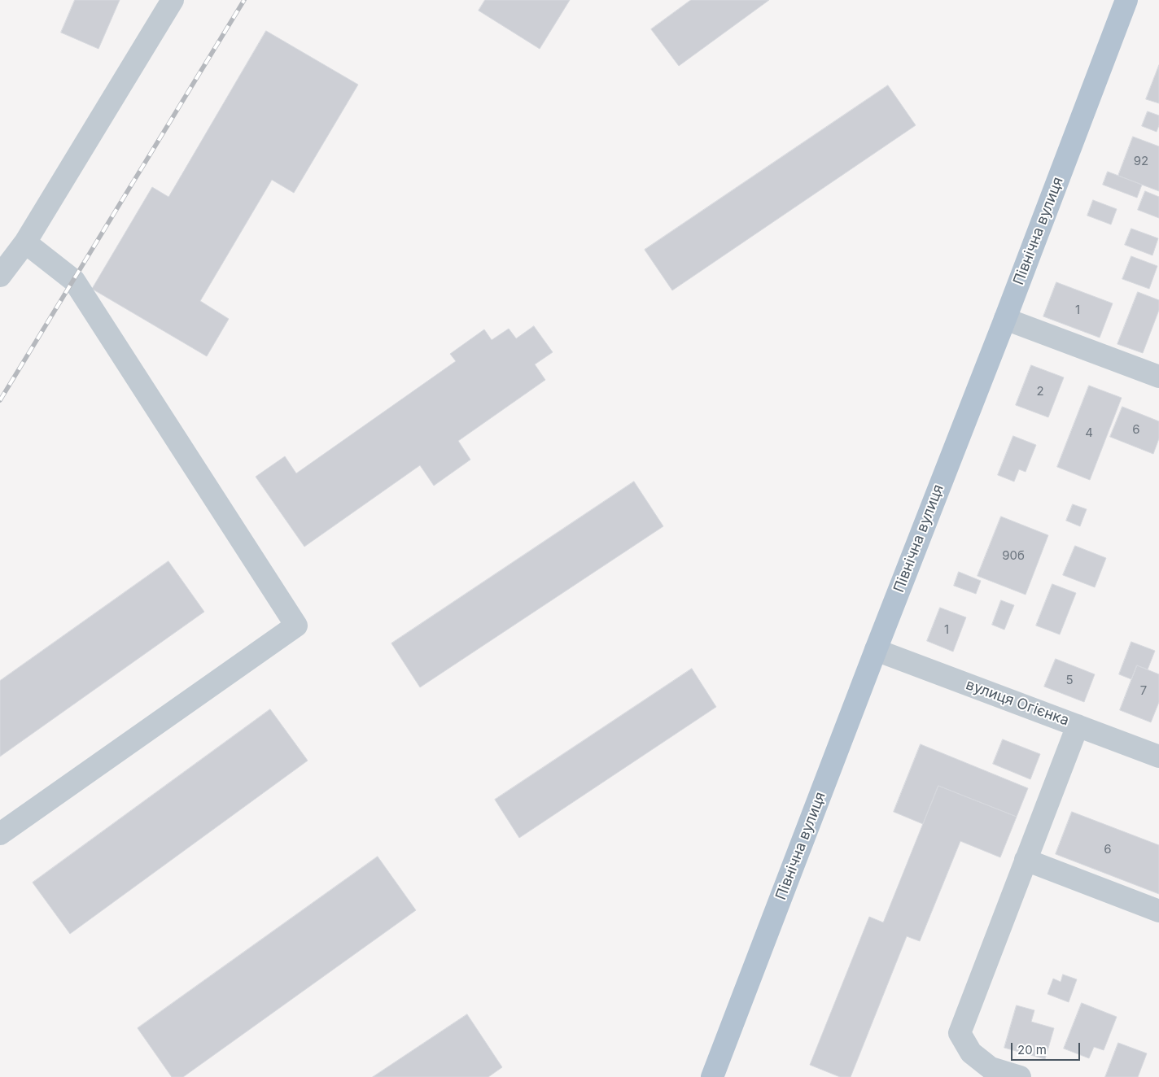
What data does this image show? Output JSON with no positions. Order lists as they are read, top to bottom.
{
  "streets": {
    "main road": ["Північна вулиця"],
    "street": ["вулиця Огієнка"]
  },
  "crossings": [
    ["Північна вулиця", "вулиця Огієнка"]
  ],
  "house_numbers": [
    "92",
    "1",
    "2",
    "6",
    "4",
    "90б",
    "1",
    "5",
    "7",
    "6"
  ],
  "scale_bar": "20 m"
}
